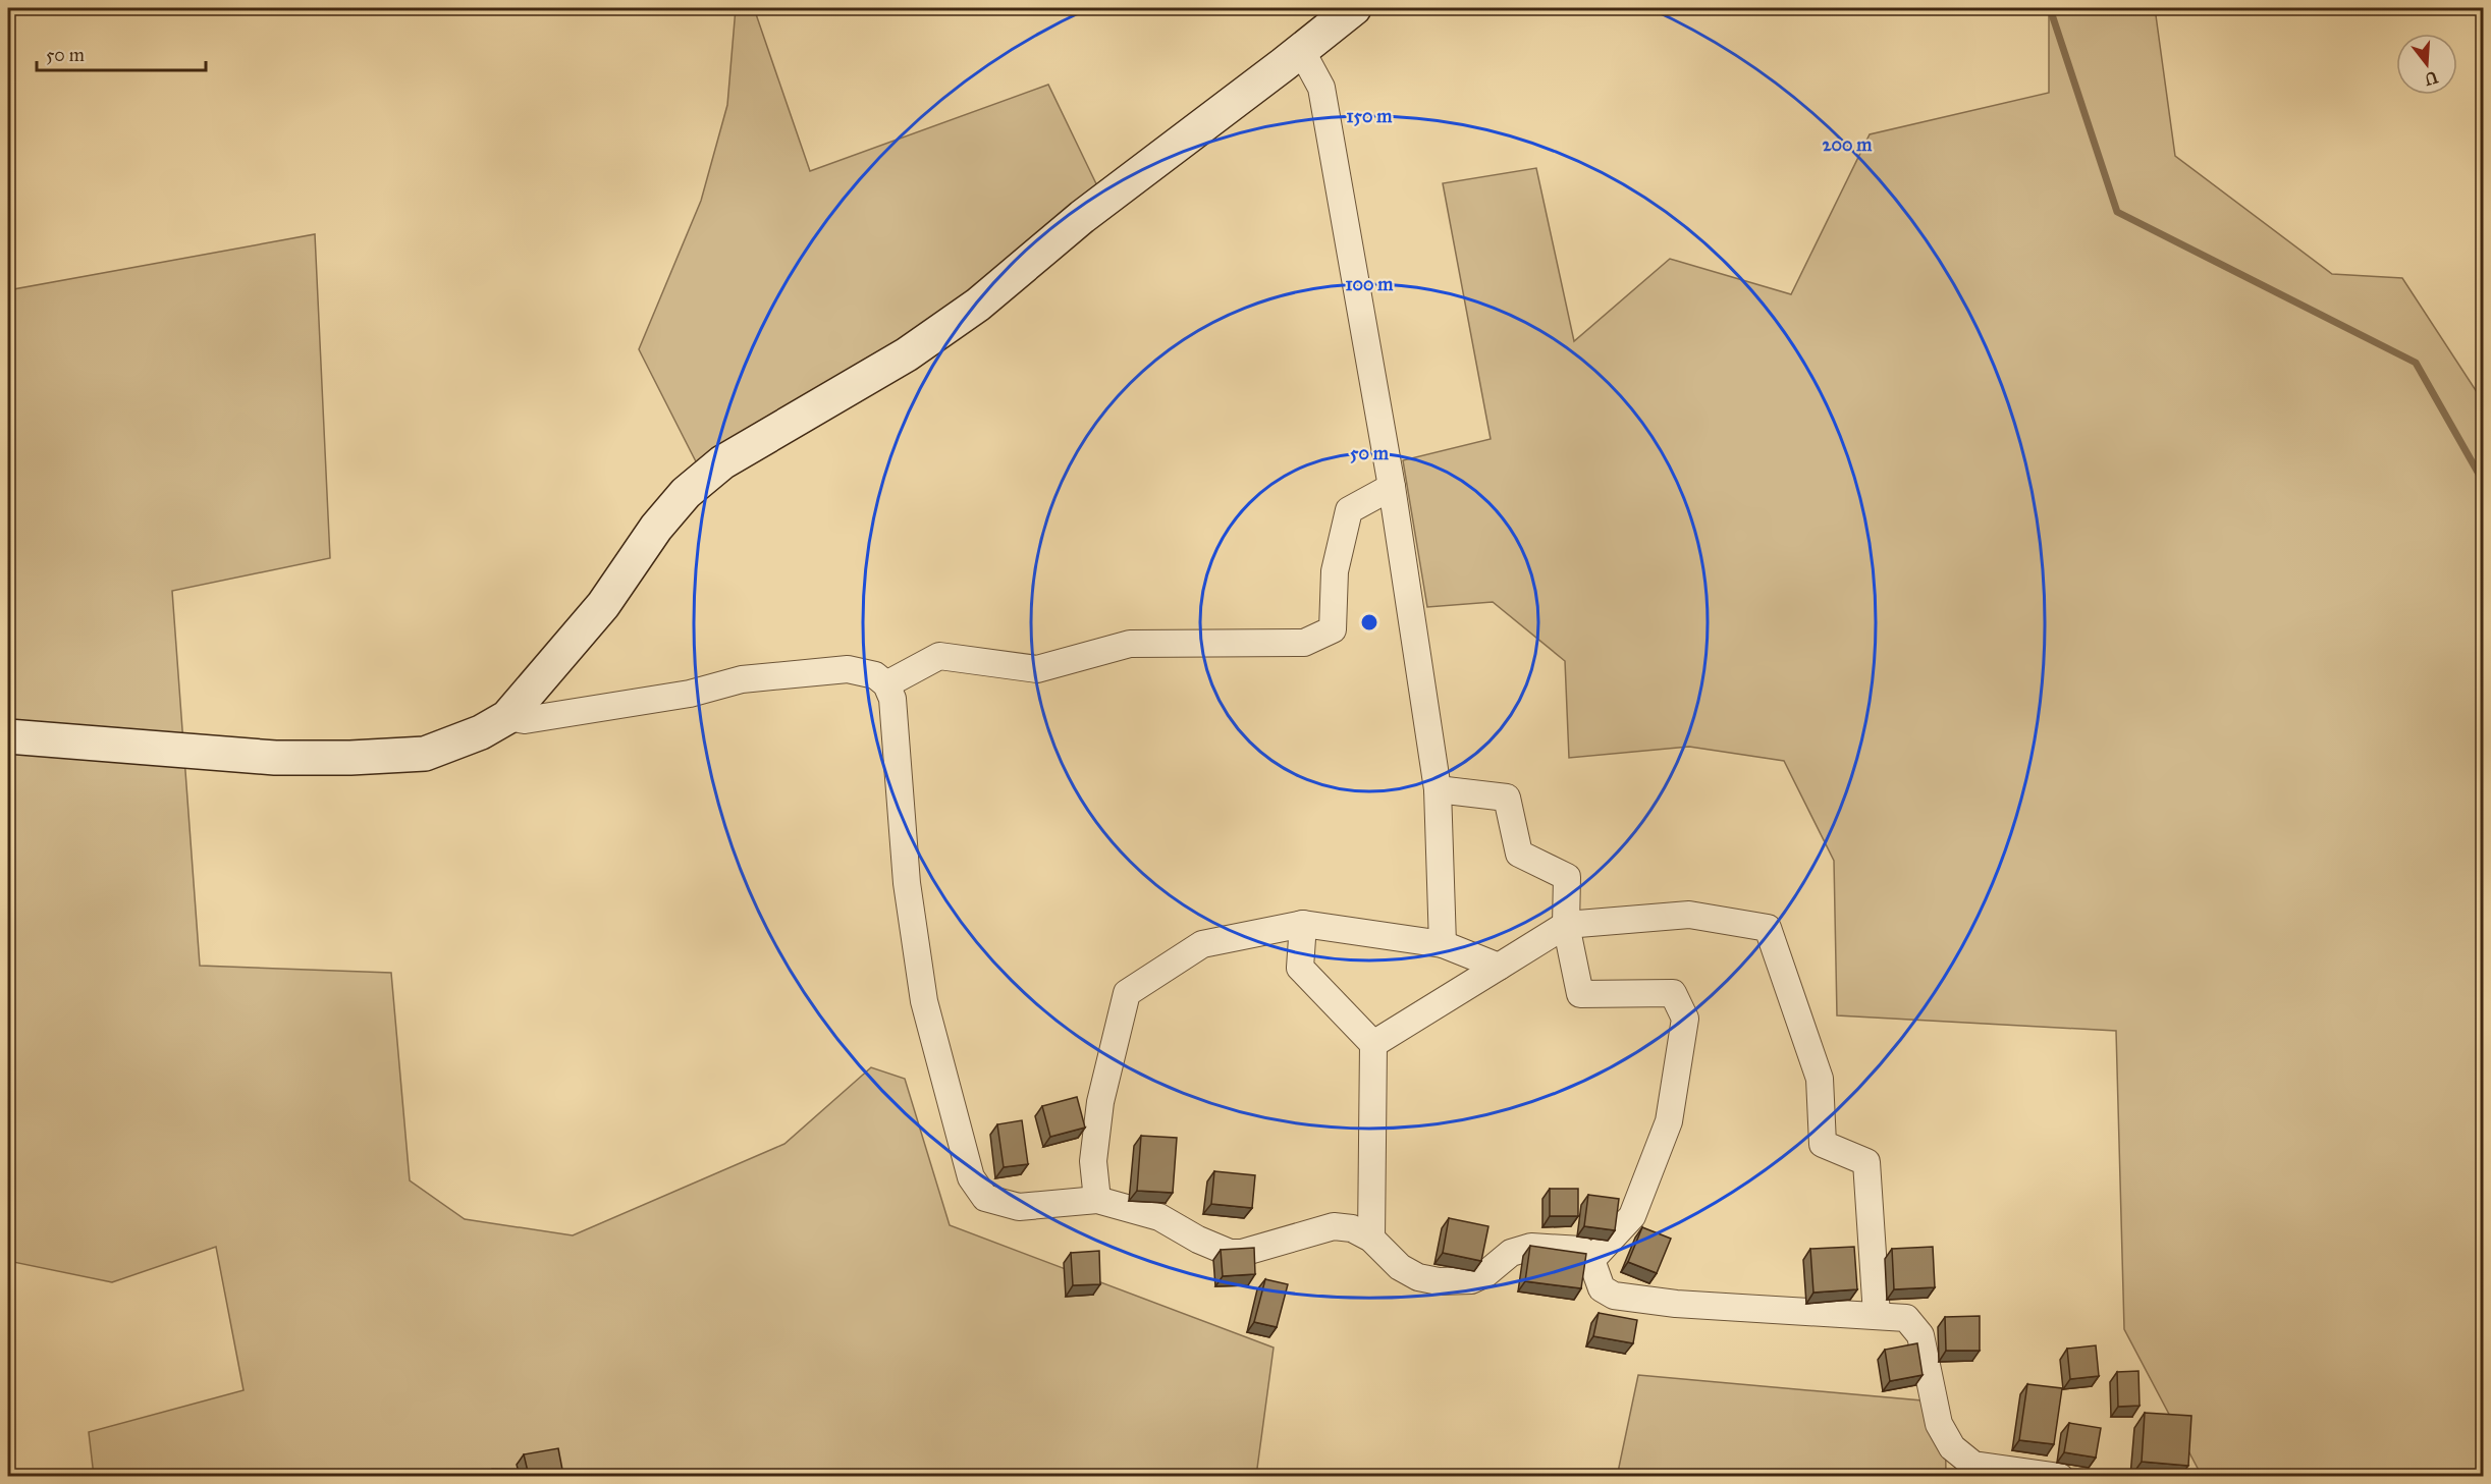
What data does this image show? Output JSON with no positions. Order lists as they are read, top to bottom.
{
  "scale_bar": "50 m",
  "north": "bottom",
  "rings": [
    "150 m",
    "200 m",
    "100 m",
    "50 m"
  ]
}
